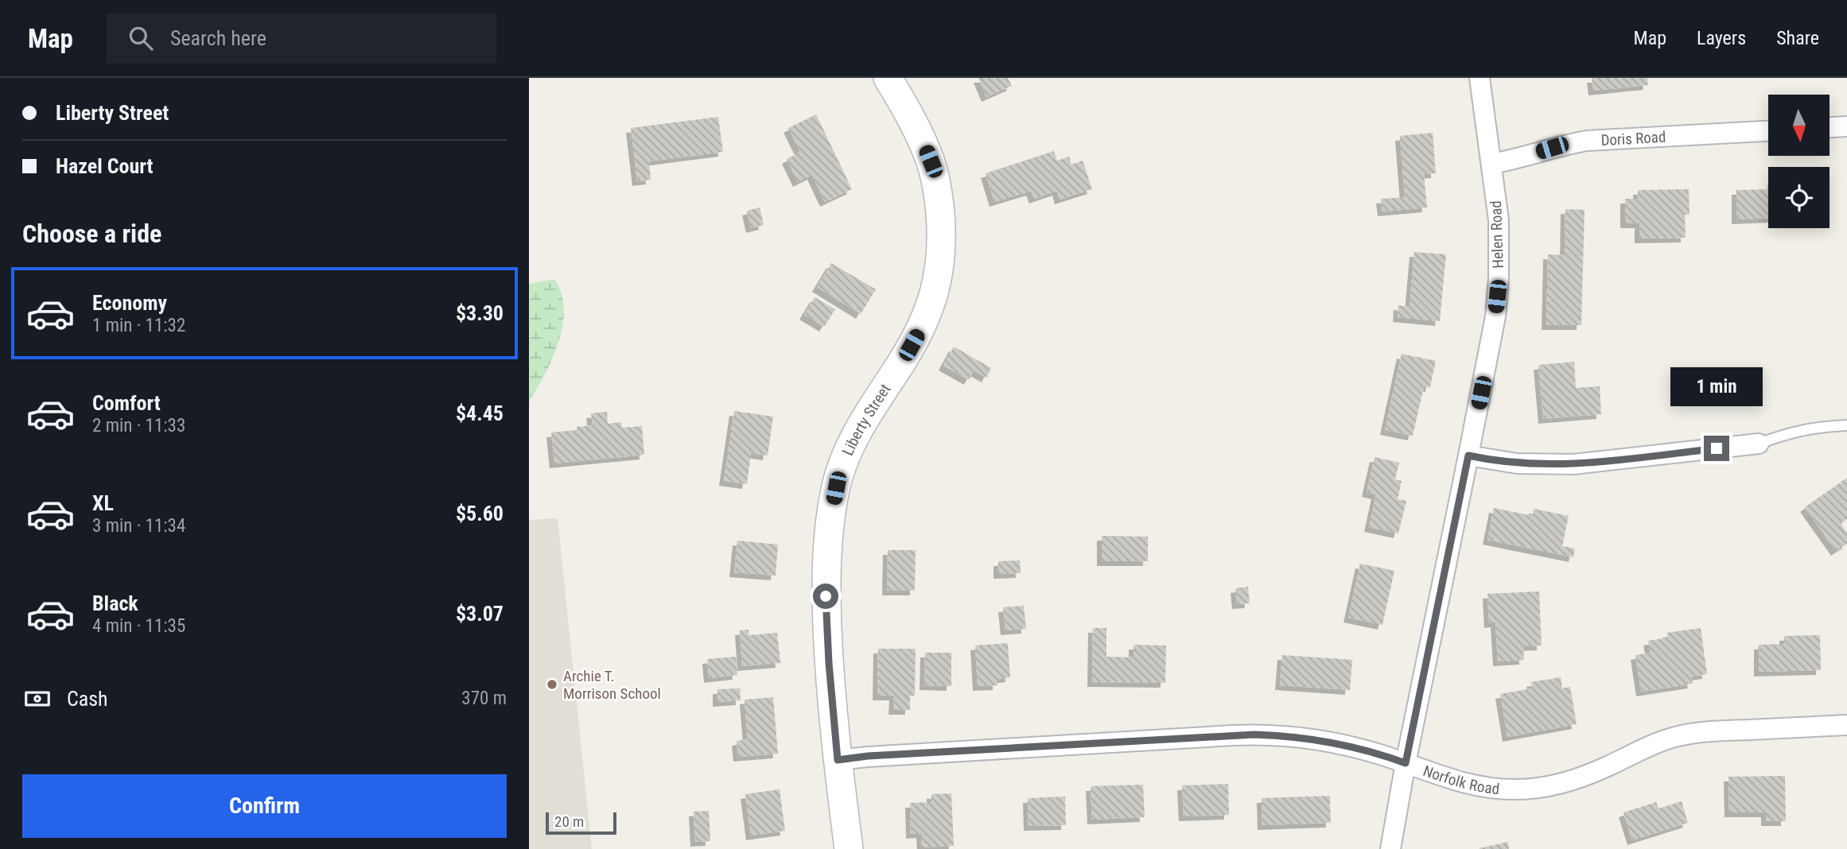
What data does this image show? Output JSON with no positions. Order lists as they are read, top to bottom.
{
  "streets": {
    "main road": ["Liberty Street"],
    "street": ["Doris Road", "Helen Road", "Norfolk Road"]
  },
  "crossings": [
    ["Doris Road", "Helen Road"],
    ["Helen Road", "Norfolk Road"],
    ["Liberty Street", "Norfolk Road"]
  ],
  "places": ["Archie T. Morrison School"],
  "scale_bar": "20 m",
  "north": "bottom",
  "page": {
    "header": "Map",
    "search": "Search here",
    "nav": ["Map", "Layers", "Share"],
    "banner": ["Liberty Street", "Hazel Court"],
    "heading": "Choose a ride",
    "list": [
      {
        "name": "Economy",
        "note": "1 min · 11:32",
        "value": "$3.30"
      },
      {
        "name": "Comfort",
        "note": "2 min · 11:33",
        "value": "$4.45"
      },
      {
        "name": "XL",
        "note": "3 min · 11:34",
        "value": "$5.60"
      },
      {
        "name": "Black",
        "note": "4 min · 11:35",
        "value": "$3.07"
      }
    ],
    "bubble": "1 min",
    "pay": ["Cash", "370 m"],
    "buttons": "Confirm",
    "scale": "20 m"
  }
}
